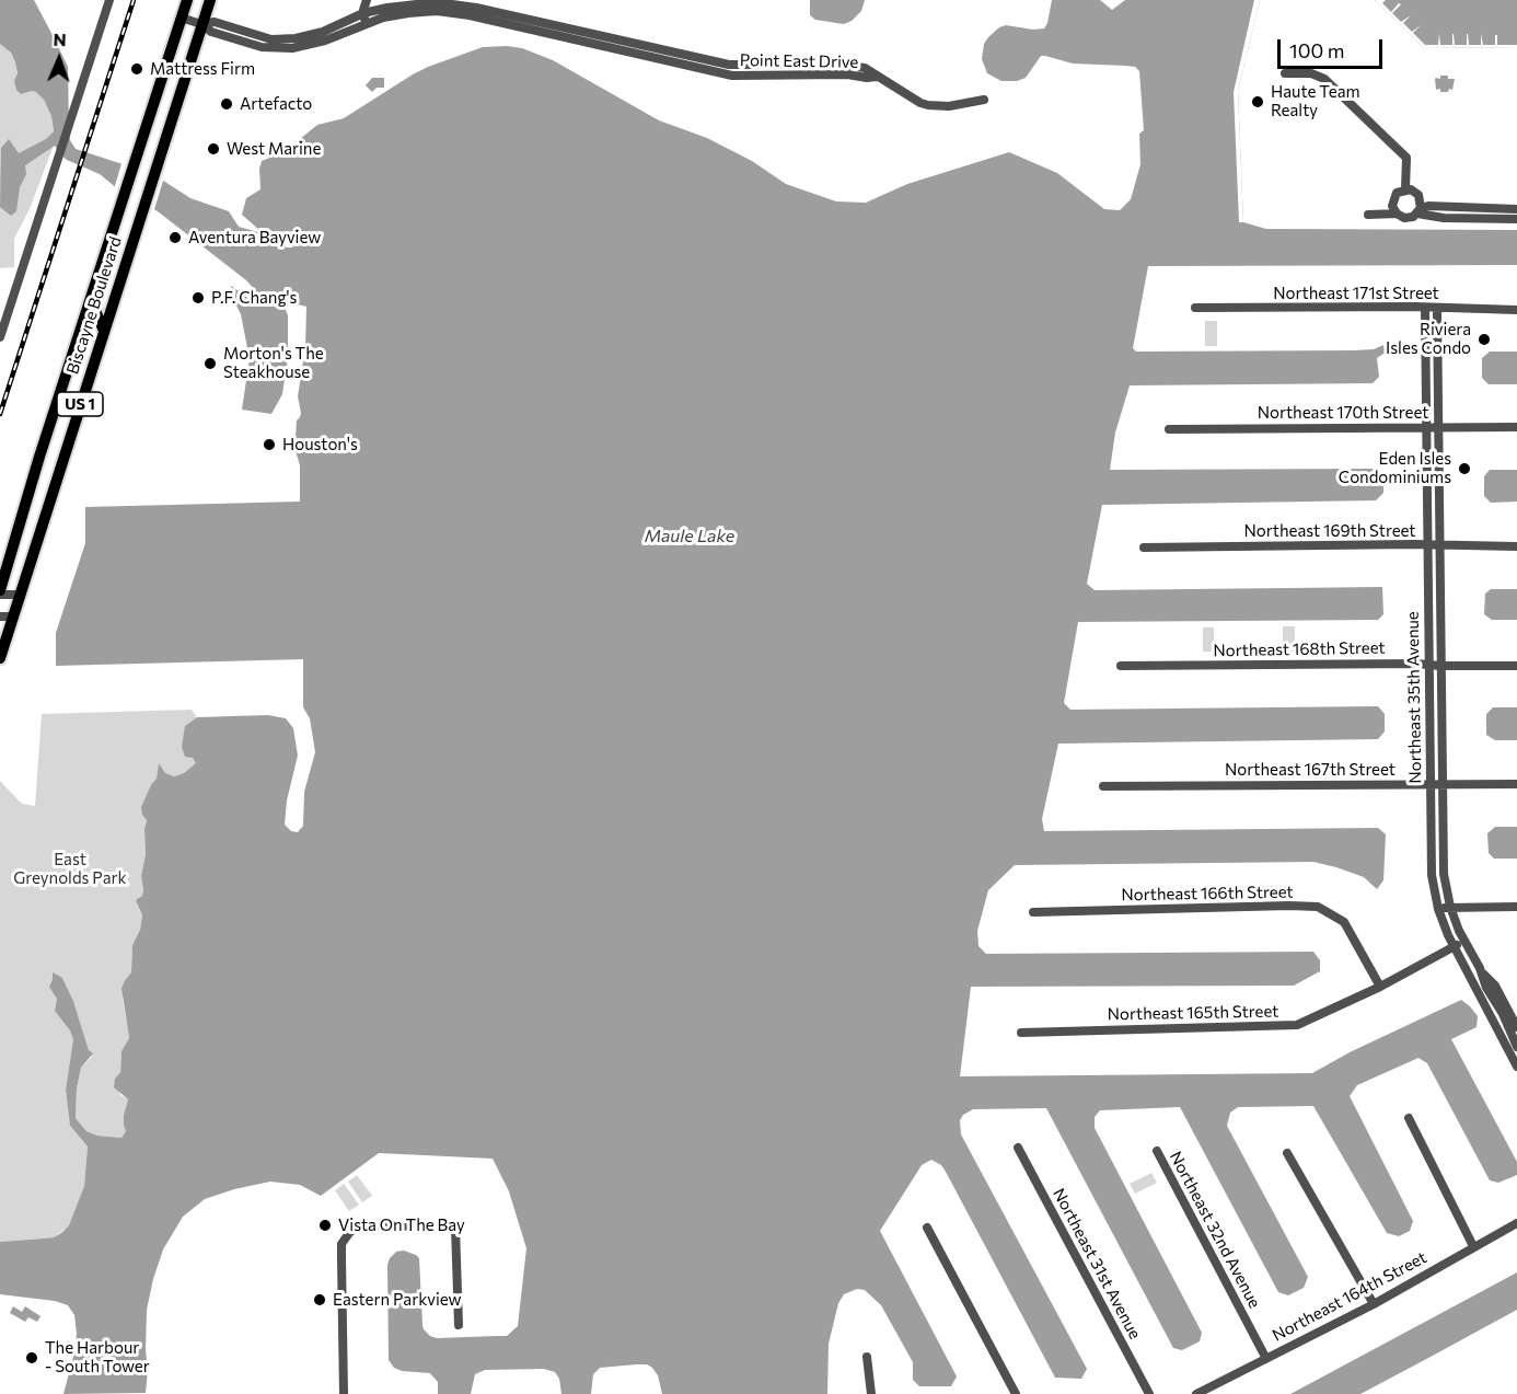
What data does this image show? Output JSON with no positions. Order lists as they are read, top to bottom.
{
  "streets": {
    "main road": ["Biscayne Boulevard", "US 1"],
    "street": [
      "Point East Drive",
      "Northeast 171st Street",
      "Northeast 170th Street",
      "Northeast 169th Street",
      "Northeast 168th Street",
      "Northeast 35th Avenue",
      "Northeast 167th Street",
      "Northeast 166th Street",
      "Northeast 165th Street",
      "Northeast 32nd Avenue",
      "Northeast 31st Avenue",
      "Northeast 164th Street"
    ]
  },
  "crossings": [
    ["Point East Drive", "Biscayne Boulevard"],
    ["Northeast 171st Street", "Northeast 35th Avenue"],
    ["Northeast 170th Street", "Northeast 35th Avenue"],
    ["Northeast 169th Street", "Northeast 35th Avenue"],
    ["Northeast 168th Street", "Northeast 35th Avenue"],
    ["Northeast 35th Avenue", "Northeast 167th Street"],
    ["Northeast 35th Avenue", "Northeast 165th Street"],
    ["Northeast 166th Street", "Northeast 165th Street"],
    ["Northeast 32nd Avenue", "Northeast 164th Street"]
  ],
  "water": ["Maule Lake"],
  "parks": ["East Greynolds Park"],
  "places": [
    "Mattress Firm",
    "Haute Team Realty",
    "Artefacto",
    "West Marine",
    "Aventura Bayview",
    "P.F. Chang's",
    "Riviera Isles Condo",
    "Morton's The Steakhouse",
    "Houston's",
    "Eden Isles Condominiums",
    "Vista On The Bay",
    "Eastern Parkview",
    "The Harbour - South Tower"
  ],
  "scale_bar": "100 m",
  "north": "top"
}
